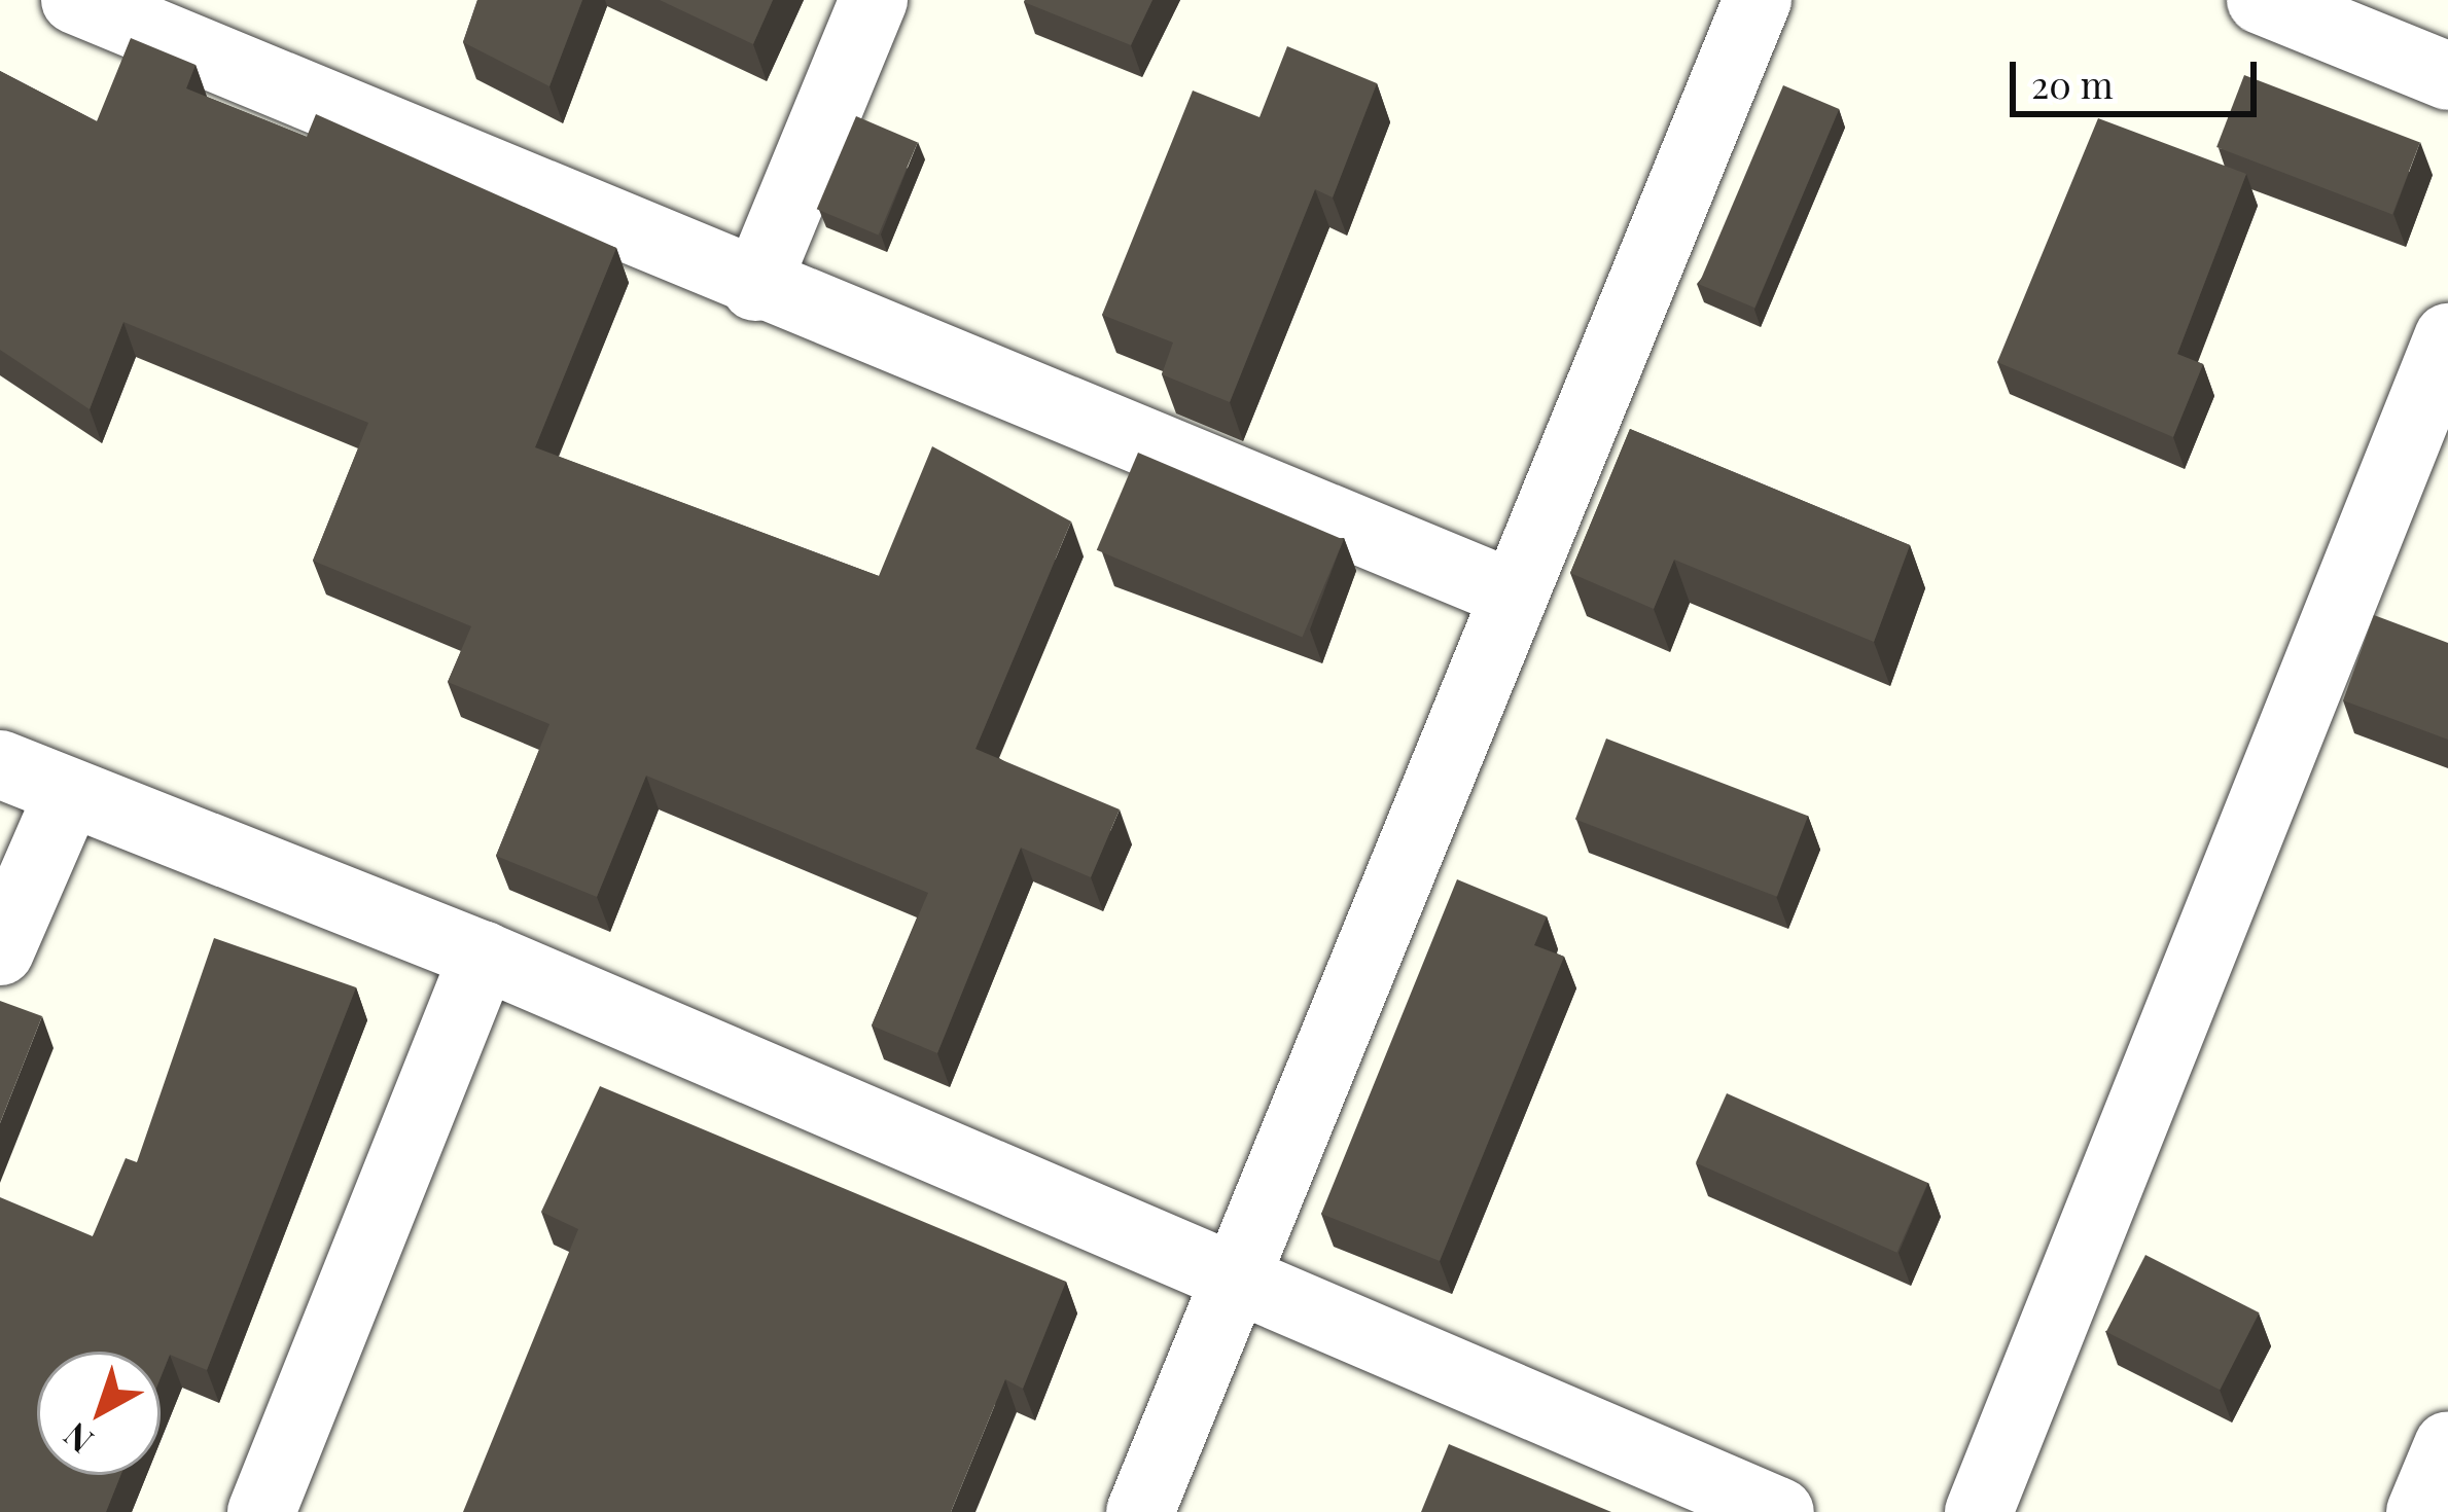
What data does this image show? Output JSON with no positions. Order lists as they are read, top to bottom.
{
  "scale_bar": "20 m",
  "north": "bottom left"
}
